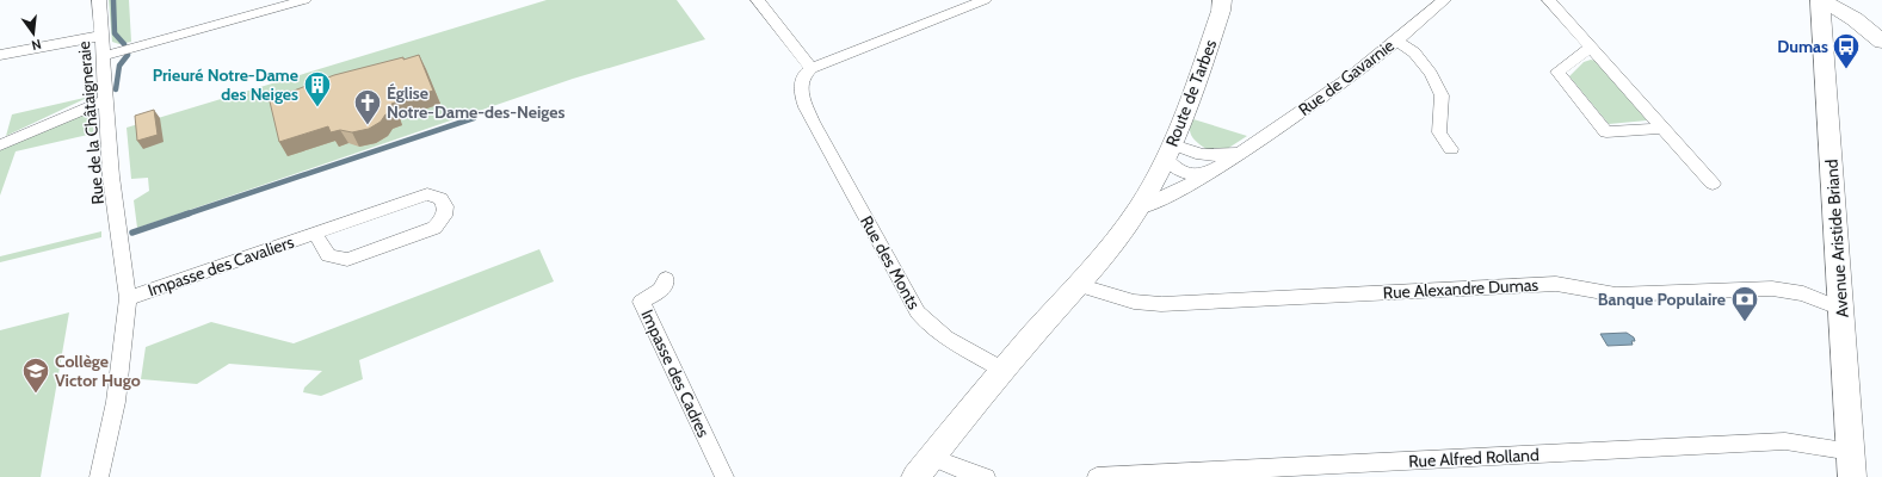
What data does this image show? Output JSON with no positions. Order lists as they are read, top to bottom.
{
  "streets": {
    "street": [
      "Rue de Gavarnie",
      "Route de Tarbes",
      "Rue de la Châtaigneraie",
      "Avenue Aristide Briand",
      "Rue des Monts",
      "Impasse des Cavaliers",
      "Rue Alexandre Dumas",
      "Impasse des Cadres",
      "Rue Alfred Rolland"
    ]
  },
  "crossings": [
    ["Rue de Gavarnie", "Route de Tarbes"],
    ["Route de Tarbes", "Rue des Monts"],
    ["Route de Tarbes", "Rue Alexandre Dumas"],
    ["Rue de la Châtaigneraie", "Impasse des Cavaliers"],
    ["Avenue Aristide Briand", "Rue Alexandre Dumas"],
    ["Avenue Aristide Briand", "Rue Alfred Rolland"]
  ],
  "places": {
    "bus stop": ["Dumas"],
    "building": ["Prieuré Notre-Dame des Neiges"],
    "church": ["Église Notre-Dame-des-Neiges"],
    "bank": ["Banque Populaire"],
    "school or university": ["Collège Victor Hugo"]
  },
  "north": "bottom"
}
